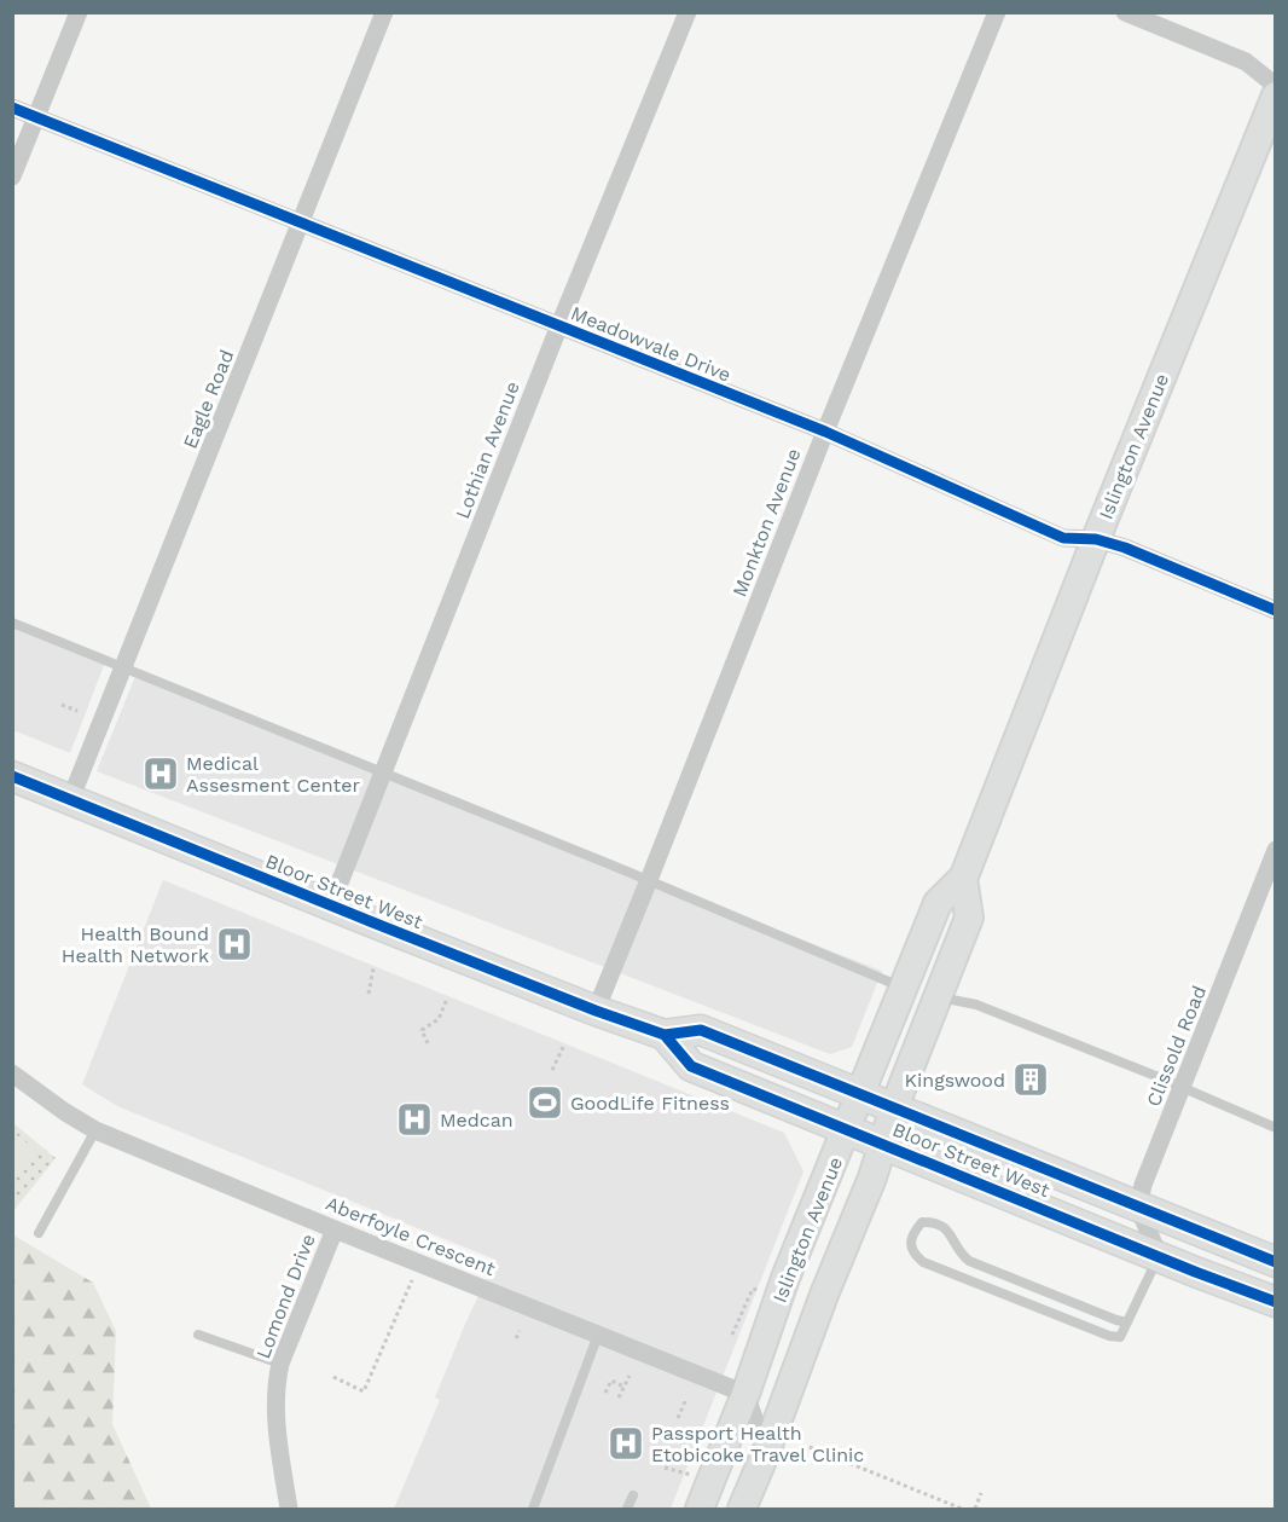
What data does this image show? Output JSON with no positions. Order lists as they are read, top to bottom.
{
  "streets": {
    "main road": ["Islington Avenue", "Bloor Street West"],
    "street": [
      "Meadowvale Drive",
      "Eagle Road",
      "Lothian Avenue",
      "Monkton Avenue",
      "Clissold Road",
      "Aberfoyle Crescent",
      "Lomond Drive"
    ]
  },
  "crossings": [
    ["Meadowvale Drive", "Eagle Road"],
    ["Meadowvale Drive", "Islington Avenue"],
    ["Meadowvale Drive", "Lothian Avenue"],
    ["Meadowvale Drive", "Monkton Avenue"],
    ["Eagle Road", "Bloor Street West"],
    ["Islington Avenue", "Bloor Street West"],
    ["Islington Avenue", "Aberfoyle Crescent"],
    ["Lothian Avenue", "Bloor Street West"],
    ["Monkton Avenue", "Bloor Street West"],
    ["Bloor Street West", "Clissold Road"],
    ["Aberfoyle Crescent", "Lomond Drive"]
  ],
  "places": {
    "hospital": [
      "Medical Assesment Center",
      "Health Bound Health Network",
      "Medcan",
      "Passport Health Etobicoke Travel Clinic"
    ],
    "building": ["Kingswood"],
    "sports": ["GoodLife Fitness"]
  }
}
